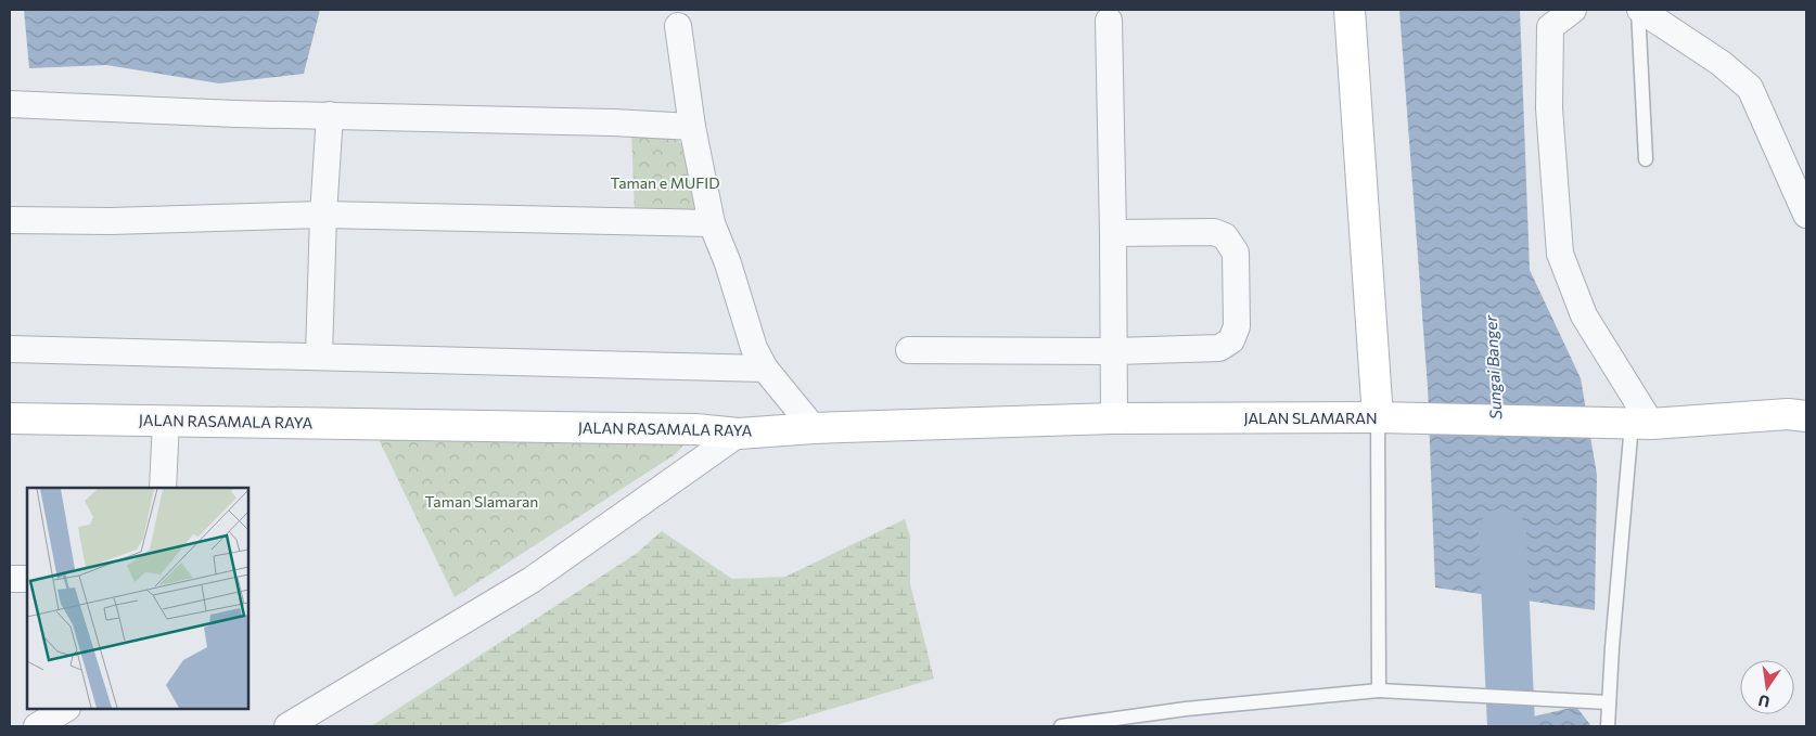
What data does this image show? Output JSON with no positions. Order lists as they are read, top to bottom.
{
  "streets": {
    "street": ["JALAN SLAMARAN", "JALAN RASAMALA RAYA"]
  },
  "crossings": [
    ["JALAN SLAMARAN", "JALAN RASAMALA RAYA"]
  ],
  "water": ["Sungai Banger"],
  "parks": ["Taman e MUFID", "Taman Slamaran"],
  "north": "bottom"
}
